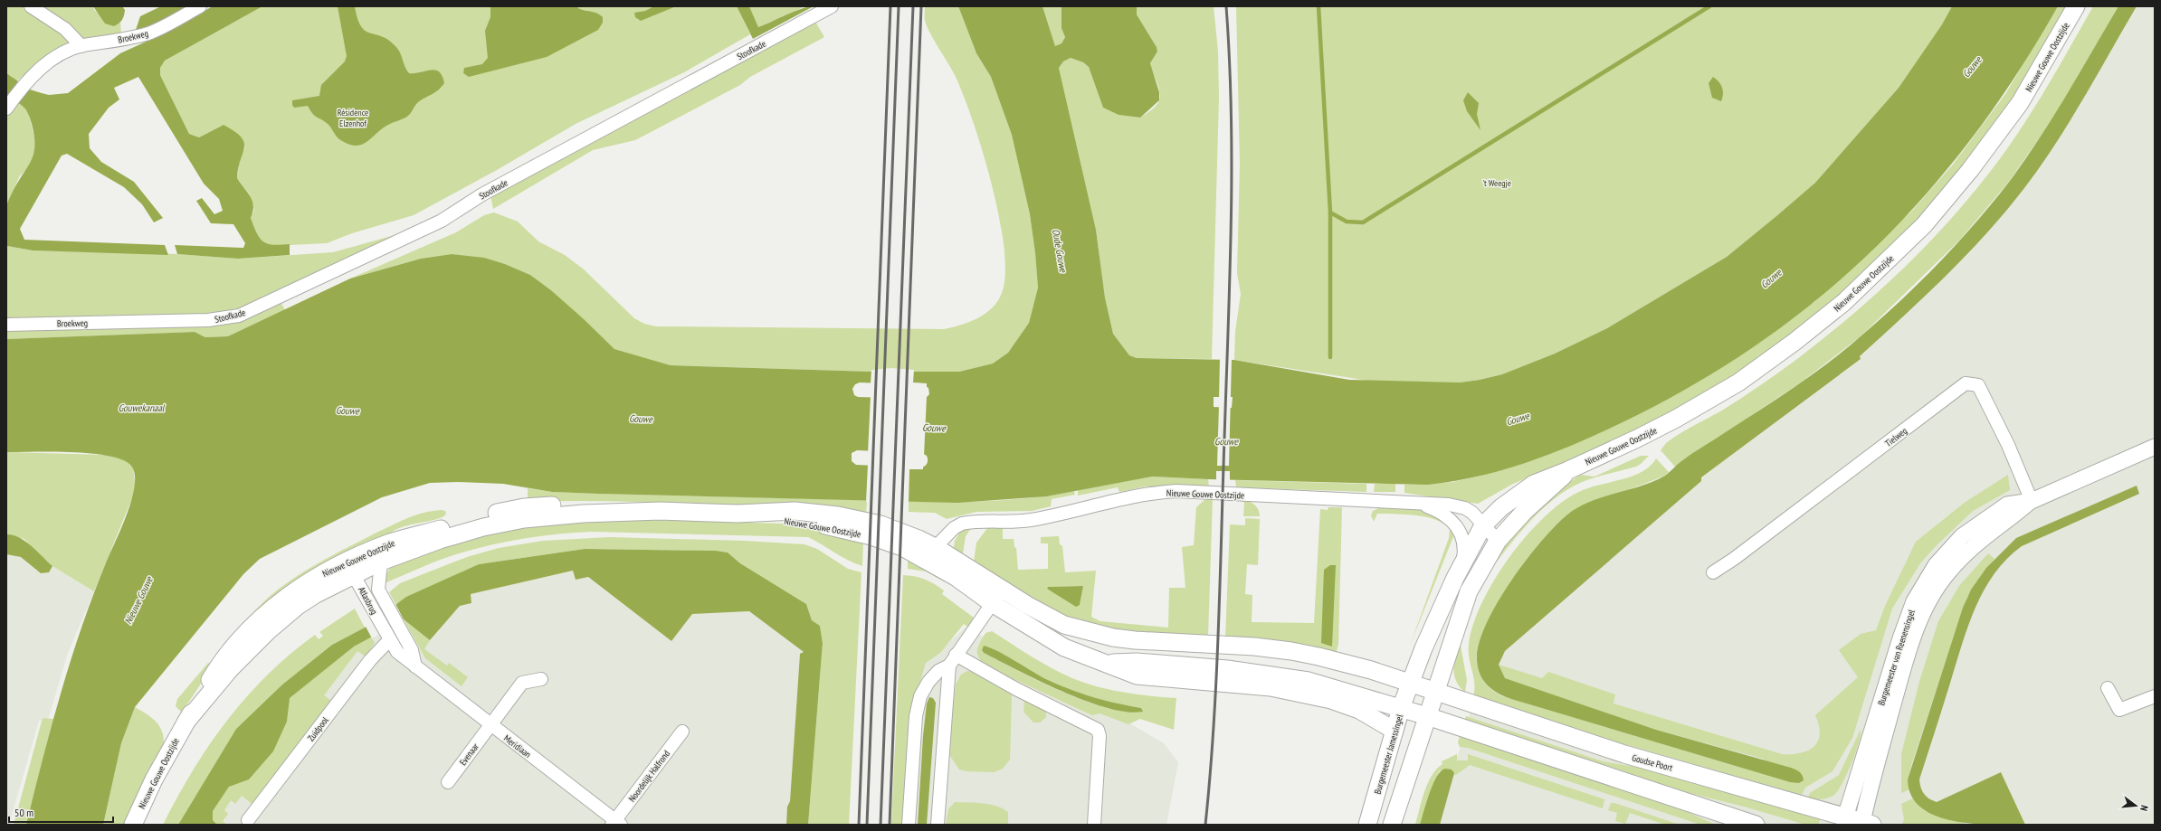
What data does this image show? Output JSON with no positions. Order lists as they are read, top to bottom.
{
  "streets": {
    "main road": ["Nieuwe Gouwe Oostzijde", "Burgemeester Jamessingel", "Goudse Poort"],
    "street": [
      "Broekweg",
      "Stoofkade",
      "Tielweg",
      "Atlasbrug",
      "Burgemeester van Reenensingel",
      "Zuidpool",
      "Meridiaan",
      "Evenaar",
      "Noordelijk Halfrond"
    ]
  },
  "crossings": [
    ["Broekweg", "Stoofkade"],
    ["Nieuwe Gouwe Oostzijde", "Atlasbrug"],
    ["Nieuwe Gouwe Oostzijde", "Burgemeester Jamessingel"],
    ["Nieuwe Gouwe Oostzijde", "Goudse Poort"],
    ["Tielweg", "Burgemeester van Reenensingel"],
    ["Atlasbrug", "Zuidpool"],
    ["Atlasbrug", "Meridiaan"],
    ["Burgemeester van Reenensingel", "Goudse Poort"],
    ["Zuidpool", "Meridiaan"],
    ["Meridiaan", "Evenaar"],
    ["Meridiaan", "Noordelijk Halfrond"]
  ],
  "water": [
    "Gouwe",
    "Oude Gouwe",
    "Gouwekanaal",
    "Nieuwe Gouwe"
  ],
  "parks": ["Résidence Elzenhof", "'t Weegje"],
  "scale_bar": "50 m",
  "north": "right"
}
